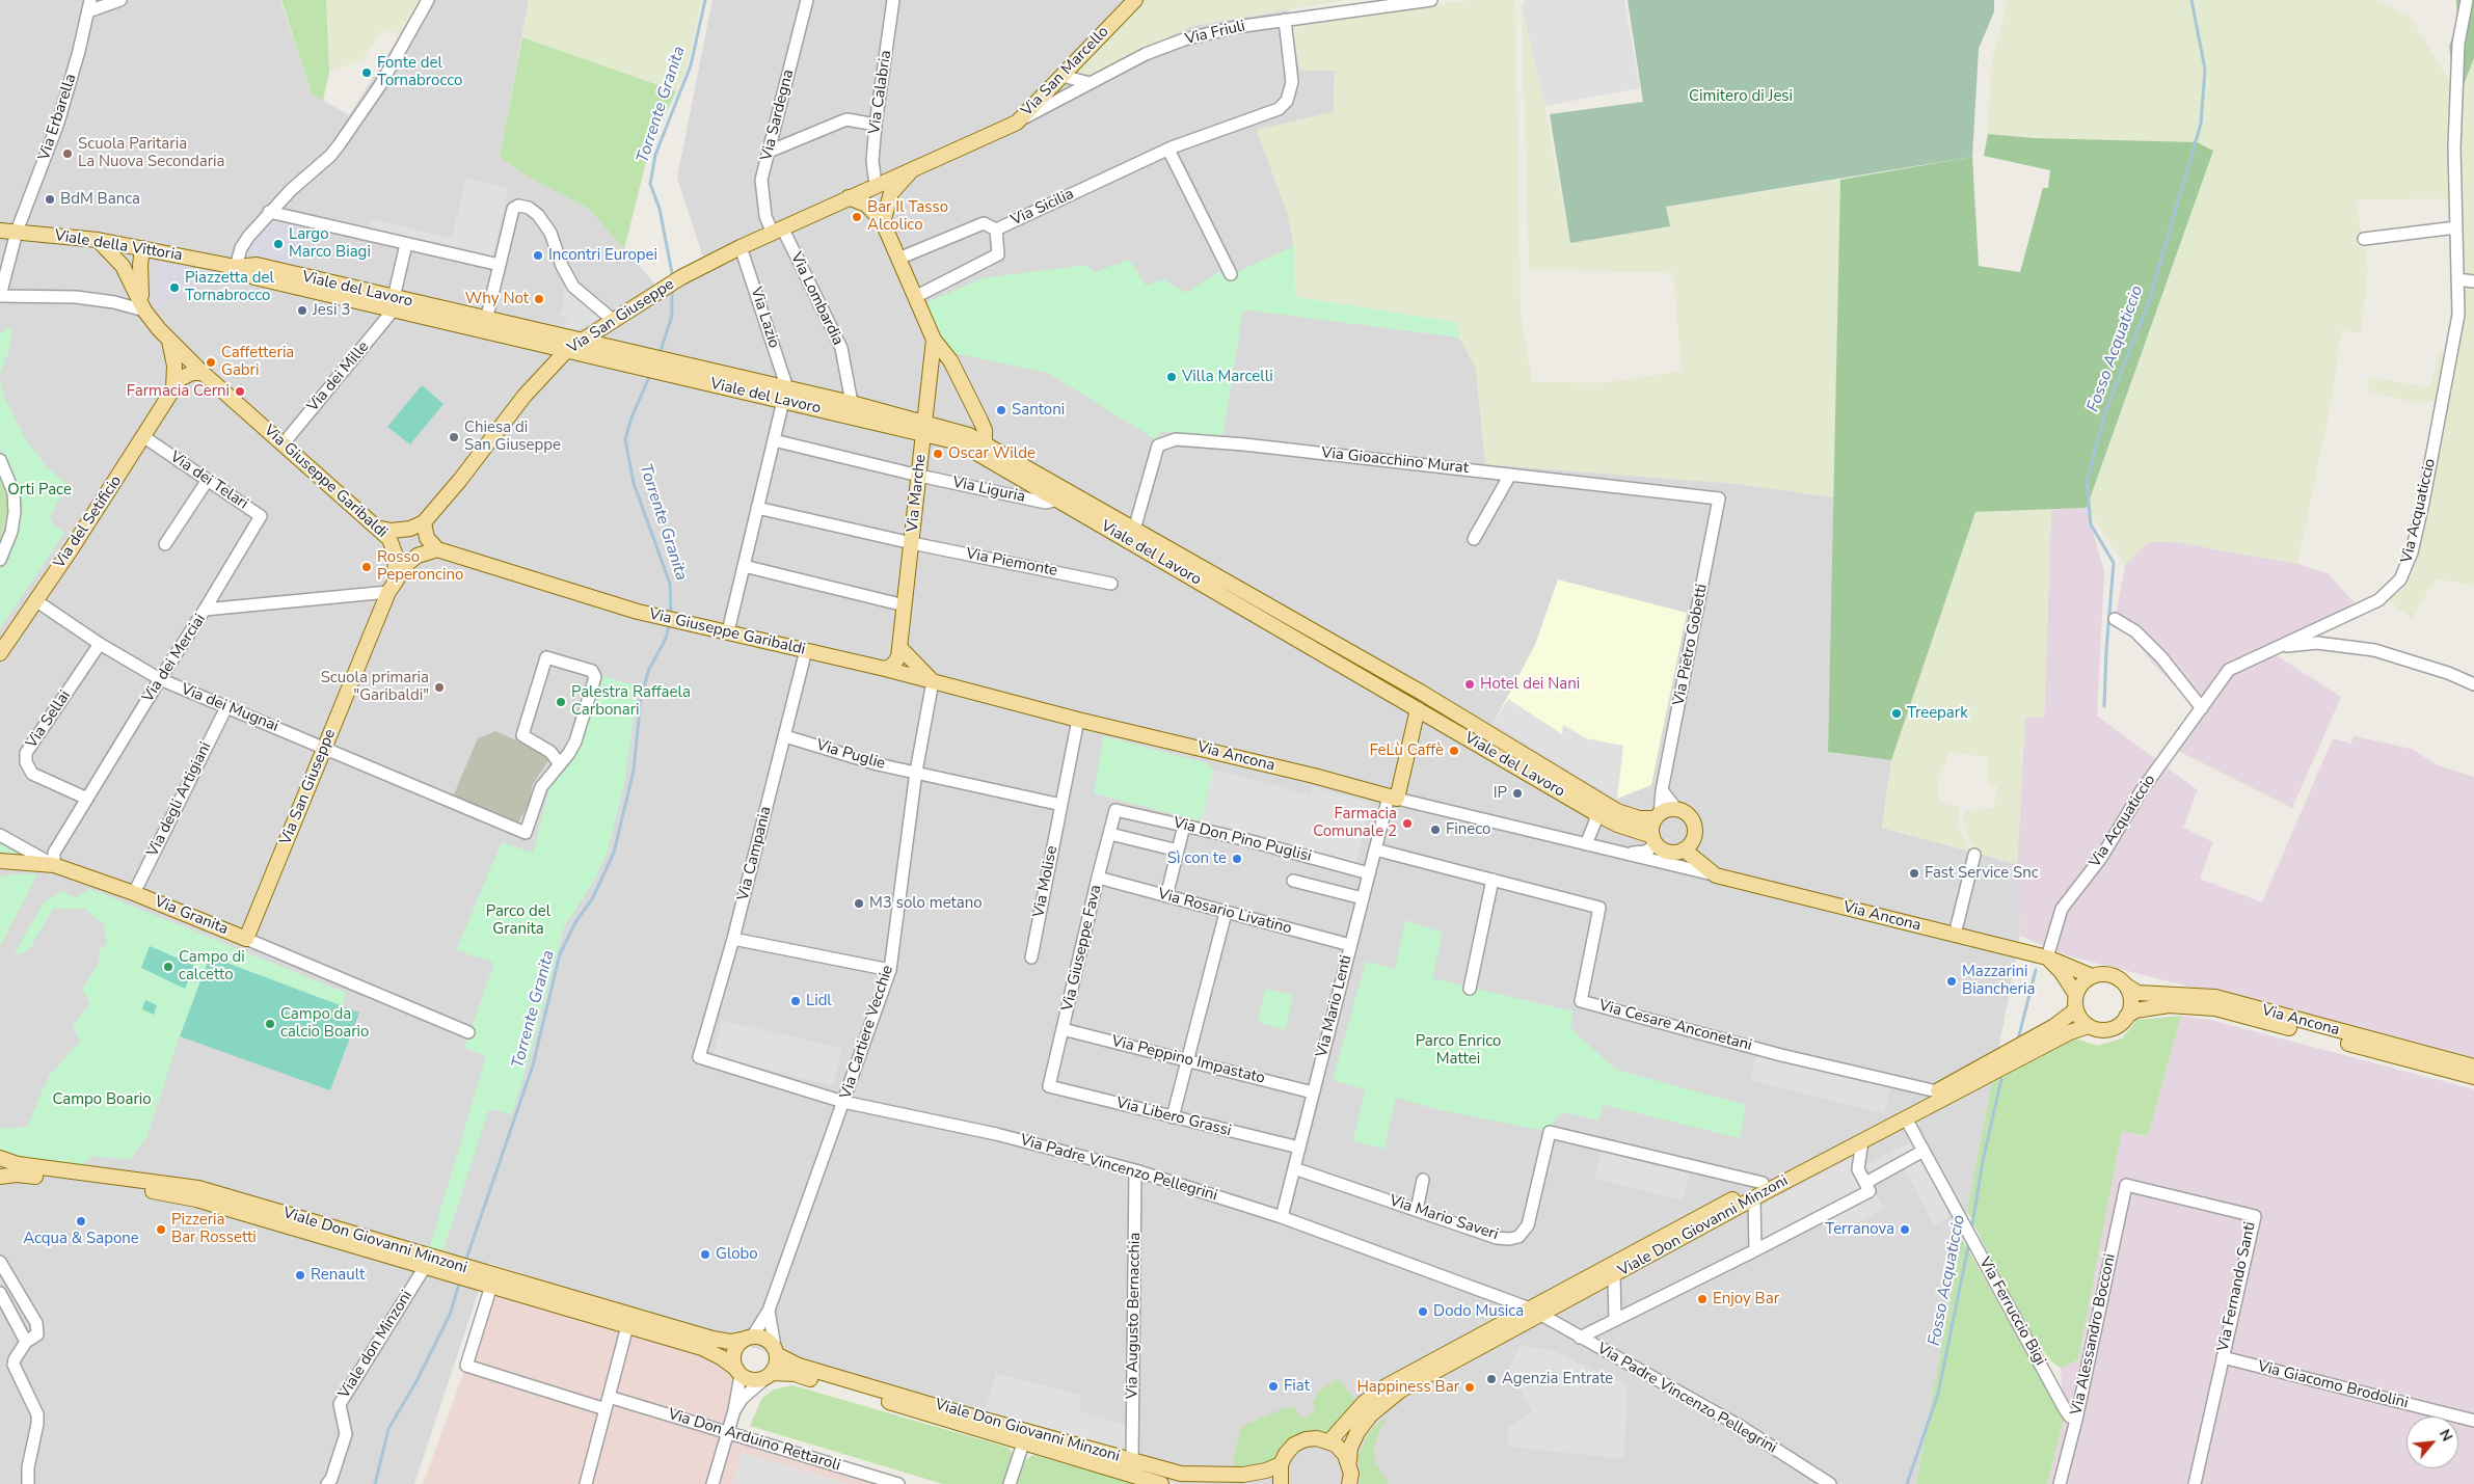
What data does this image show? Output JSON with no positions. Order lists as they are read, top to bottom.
{
  "streets": {
    "main road": [
      "Via San Marcello",
      "Viale della Vittoria",
      "Viale del Lavoro",
      "Via San Giuseppe",
      "Via Giuseppe Garibaldi",
      "Via Marche",
      "Via del Setificio",
      "Via Ancona",
      "Via Granita",
      "Via Mario Lenti",
      "Viale Don Giovanni Minzoni"
    ],
    "street": [
      "Via Friuli",
      "Via Calabria",
      "Via Sardegna",
      "Via Erbarella",
      "Via Sicilia",
      "Via Lombardia",
      "Via Lazio",
      "Via dei Mille",
      "Via Gioacchino Murat",
      "Via dei Telari",
      "Via Liguria",
      "Via Acquaticcio",
      "Via Piemonte",
      "Via Pietro Gobetti",
      "Via dei Merciai",
      "Via dei Mugnai",
      "Via Sellai",
      "Via Puglie",
      "Via degli Artigiani",
      "Via Don Pino Puglisi",
      "Via Campania",
      "Via Molise",
      "Via Rosario Livatino",
      "Via Giuseppe Fava",
      "Via Cesare Anconetani",
      "Via Cartiere Vecchie",
      "Via Peppino Impastato",
      "Via Libero Grassi",
      "Via Padre Vincenzo Pellegrini",
      "Via Mario Saveri",
      "Via Fernando Santi",
      "Via Ferruccio Bigi",
      "Via Augusto Bernacchia",
      "Via Alessandro Bocconi",
      "Viale don Minzoni",
      "Via Giacomo Brodolini",
      "Via Don Arduino Rettaroli"
    ]
  },
  "crossings": [
    ["Via Friuli", "Via San Marcello"],
    ["Via Friuli", "Via Sicilia"],
    ["Via San Marcello", "Via Calabria"],
    ["Via San Marcello", "Via San Giuseppe"],
    ["Via Calabria", "Via San Giuseppe"],
    ["Via Sardegna", "Via Lombardia"],
    ["Via Sardegna", "Via San Giuseppe"],
    ["Via Erbarella", "Viale della Vittoria"],
    ["Via Sicilia", "Via Marche"],
    ["Viale della Vittoria", "Viale del Lavoro"],
    ["Viale del Lavoro", "Via Lombardia"],
    ["Viale del Lavoro", "Via San Giuseppe"],
    ["Viale del Lavoro", "Via Lazio"],
    ["Viale del Lavoro", "Via dei Mille"],
    ["Viale del Lavoro", "Via Gioacchino Murat"],
    ["Viale del Lavoro", "Via Liguria"],
    ["Viale del Lavoro", "Via Marche"],
    ["Viale del Lavoro", "Via Pietro Gobetti"],
    ["Viale del Lavoro", "Via Ancona"],
    ["Viale del Lavoro", "Via Mario Lenti"],
    ["Via Lombardia", "Via San Giuseppe"],
    ["Via San Giuseppe", "Via Lazio"],
    ["Via San Giuseppe", "Via Giuseppe Garibaldi"],
    ["Via San Giuseppe", "Via dei Merciai"],
    ["Via San Giuseppe", "Via dei Mugnai"],
    ["Via San Giuseppe", "Via Granita"],
    ["Via dei Mille", "Via Giuseppe Garibaldi"],
    ["Via Gioacchino Murat", "Via Pietro Gobetti"],
    ["Via dei Telari", "Via del Setificio"],
    ["Via dei Telari", "Via dei Merciai"],
    ["Via Giuseppe Garibaldi", "Via Marche"],
    ["Via Giuseppe Garibaldi", "Via del Setificio"],
    ["Via Giuseppe Garibaldi", "Via dei Merciai"],
    ["Via Giuseppe Garibaldi", "Via Ancona"],
    ["Via Giuseppe Garibaldi", "Via Campania"],
    ["Via Liguria", "Via Marche"],
    ["Via Marche", "Via Piemonte"],
    ["Via Marche", "Via Ancona"],
    ["Via Acquaticcio", "Via Ancona"],
    ["Via del Setificio", "Via dei Mugnai"],
    ["Via Pietro Gobetti", "Via Ancona"],
    ["Via dei Merciai", "Via dei Mugnai"],
    ["Via dei Merciai", "Via Sellai"],
    ["Via dei Merciai", "Via Granita"],
    ["Via dei Mugnai", "Via Sellai"],
    ["Via dei Mugnai", "Via degli Artigiani"],
    ["Via Puglie", "Via Campania"],
    ["Via Puglie", "Via Cartiere Vecchie"],
    ["Via Ancona", "Via Molise"],
    ["Via Ancona", "Via Mario Lenti"],
    ["Via Ancona", "Via Cartiere Vecchie"],
    ["Via Ancona", "Viale Don Giovanni Minzoni"],
    ["Via degli Artigiani", "Via Granita"],
    ["Via Don Pino Puglisi", "Via Giuseppe Fava"],
    ["Via Don Pino Puglisi", "Via Mario Lenti"],
    ["Via Campania", "Via Padre Vincenzo Pellegrini"],
    ["Via Rosario Livatino", "Via Giuseppe Fava"],
    ["Via Rosario Livatino", "Via Mario Lenti"],
    ["Via Giuseppe Fava", "Via Peppino Impastato"],
    ["Via Giuseppe Fava", "Via Libero Grassi"],
    ["Via Mario Lenti", "Via Cesare Anconetani"],
    ["Via Mario Lenti", "Via Peppino Impastato"],
    ["Via Mario Lenti", "Via Libero Grassi"],
    ["Via Mario Lenti", "Via Padre Vincenzo Pellegrini"],
    ["Via Mario Lenti", "Via Mario Saveri"],
    ["Via Cesare Anconetani", "Viale Don Giovanni Minzoni"],
    ["Via Cartiere Vecchie", "Via Padre Vincenzo Pellegrini"],
    ["Via Cartiere Vecchie", "Viale Don Giovanni Minzoni"],
    ["Via Padre Vincenzo Pellegrini", "Viale Don Giovanni Minzoni"],
    ["Via Padre Vincenzo Pellegrini", "Via Augusto Bernacchia"],
    ["Via Mario Saveri", "Viale Don Giovanni Minzoni"],
    ["Viale Don Giovanni Minzoni", "Via Ferruccio Bigi"],
    ["Viale Don Giovanni Minzoni", "Via Augusto Bernacchia"],
    ["Viale Don Giovanni Minzoni", "Viale don Minzoni"],
    ["Via Fernando Santi", "Via Alessandro Bocconi"],
    ["Via Fernando Santi", "Via Giacomo Brodolini"],
    ["Via Ferruccio Bigi", "Via Alessandro Bocconi"]
  ],
  "water": ["Torrente Granita", "Fosso Acquaticcio"],
  "parks": [
    "Cimitero di Jesi",
    "Orti Pace",
    "Parco del Granita",
    "Parco Enrico Mattei",
    "Campo Boario"
  ],
  "places": [
    "Fonte del Tornabrocco",
    "Scuola Paritaria La Nuova Secondaria",
    "BdM Banca",
    "Bar Il Tasso Alcolico",
    "Largo Marco Biagi",
    "Incontri Europei",
    "Piazzetta del Tornabrocco",
    "Why Not",
    "Jesi 3",
    "Caffetteria Gabri",
    "Villa Marcelli",
    "Farmacia Cerni",
    "Santoni",
    "Chiesa di San Giuseppe",
    "Oscar Wilde",
    "Rosso Peperoncino",
    "Hotel dei Nani",
    "Scuola primaria \"Garibaldi\"",
    "Palestra Raffaela Carbonari",
    "Treepark",
    "FeLù Caffè",
    "IP",
    "Farmacia Comunale 2",
    "Fineco",
    "Sì con te",
    "Fast Service Snc",
    "M3 solo metano",
    "Campo di calcetto",
    "Mazzarini Biancheria",
    "Lidl",
    "Campo da calcio Boario",
    "Acqua & Sapone",
    "Pizzeria Bar Rossetti",
    "Terranova",
    "Globo",
    "Renault",
    "Enjoy Bar",
    "Dodo Musica",
    "Agenzia Entrate",
    "Fiat",
    "Happiness Bar"
  ],
  "north": "top right"
}
